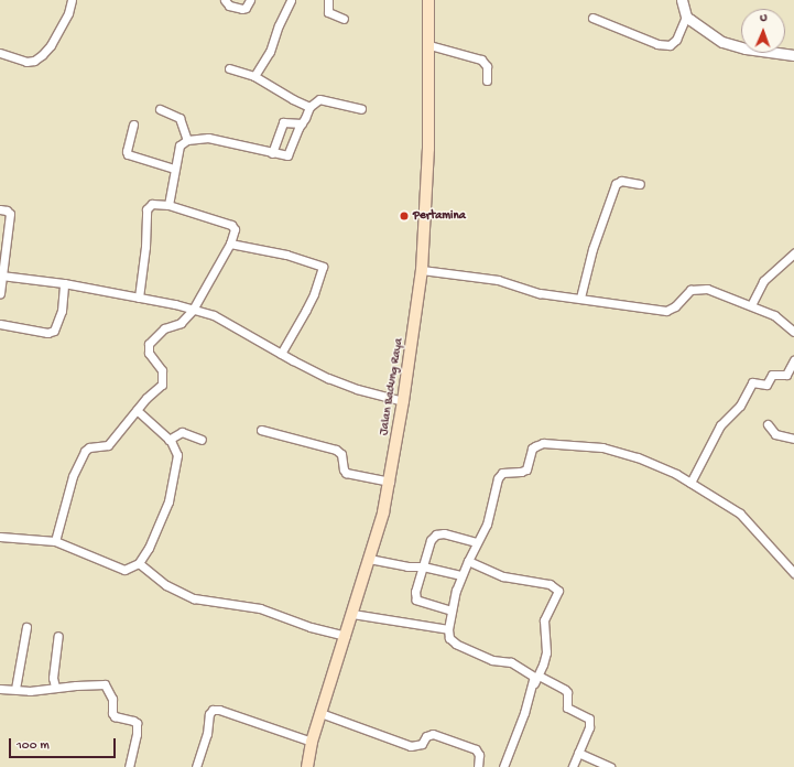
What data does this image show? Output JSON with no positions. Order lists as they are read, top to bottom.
{
  "streets": {
    "main road": ["Jalan Badung Raya"]
  },
  "places": ["Pertamina"],
  "scale_bar": "100 m",
  "north": "top"
}
